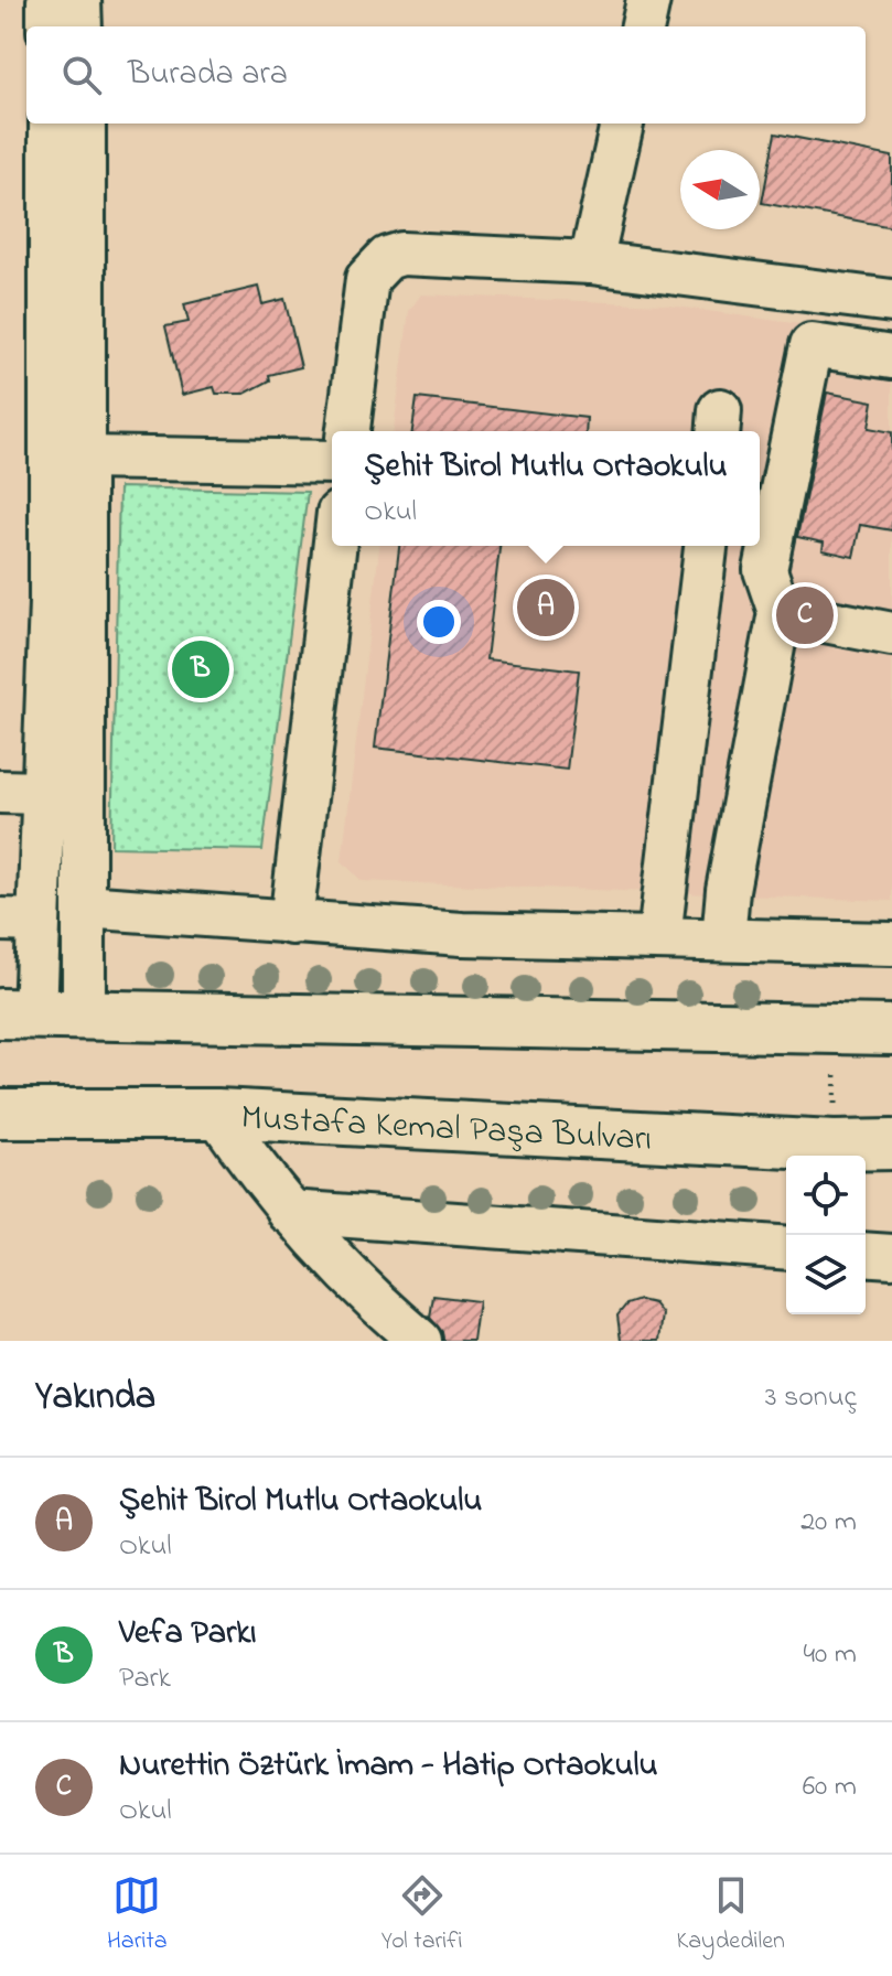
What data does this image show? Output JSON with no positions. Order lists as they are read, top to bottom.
{
  "streets": {
    "main road": ["Mustafa Kemal Paşa Bulvarı"]
  },
  "north": "left",
  "page": {
    "search": "Burada ara",
    "popup": ["Şehit Birol Mutlu Ortaokulu", "Okul"],
    "pins": ["A", "C", "B"],
    "heading": ["Yakında", "3 sonuç"],
    "list": [
      {
        "mark": "A",
        "name": "Şehit Birol Mutlu Ortaokulu",
        "note": "Okul",
        "value": "20 m"
      },
      {
        "mark": "B",
        "name": "Vefa Parkı",
        "note": "Park",
        "value": "40 m"
      },
      {
        "mark": "C",
        "name": "Nurettin Öztürk İmam - Hatip Ortaokulu",
        "note": "Okul",
        "value": "60 m"
      }
    ],
    "nav": ["Harita", "Yol tarifi", "Kaydedilen"]
  }
}
